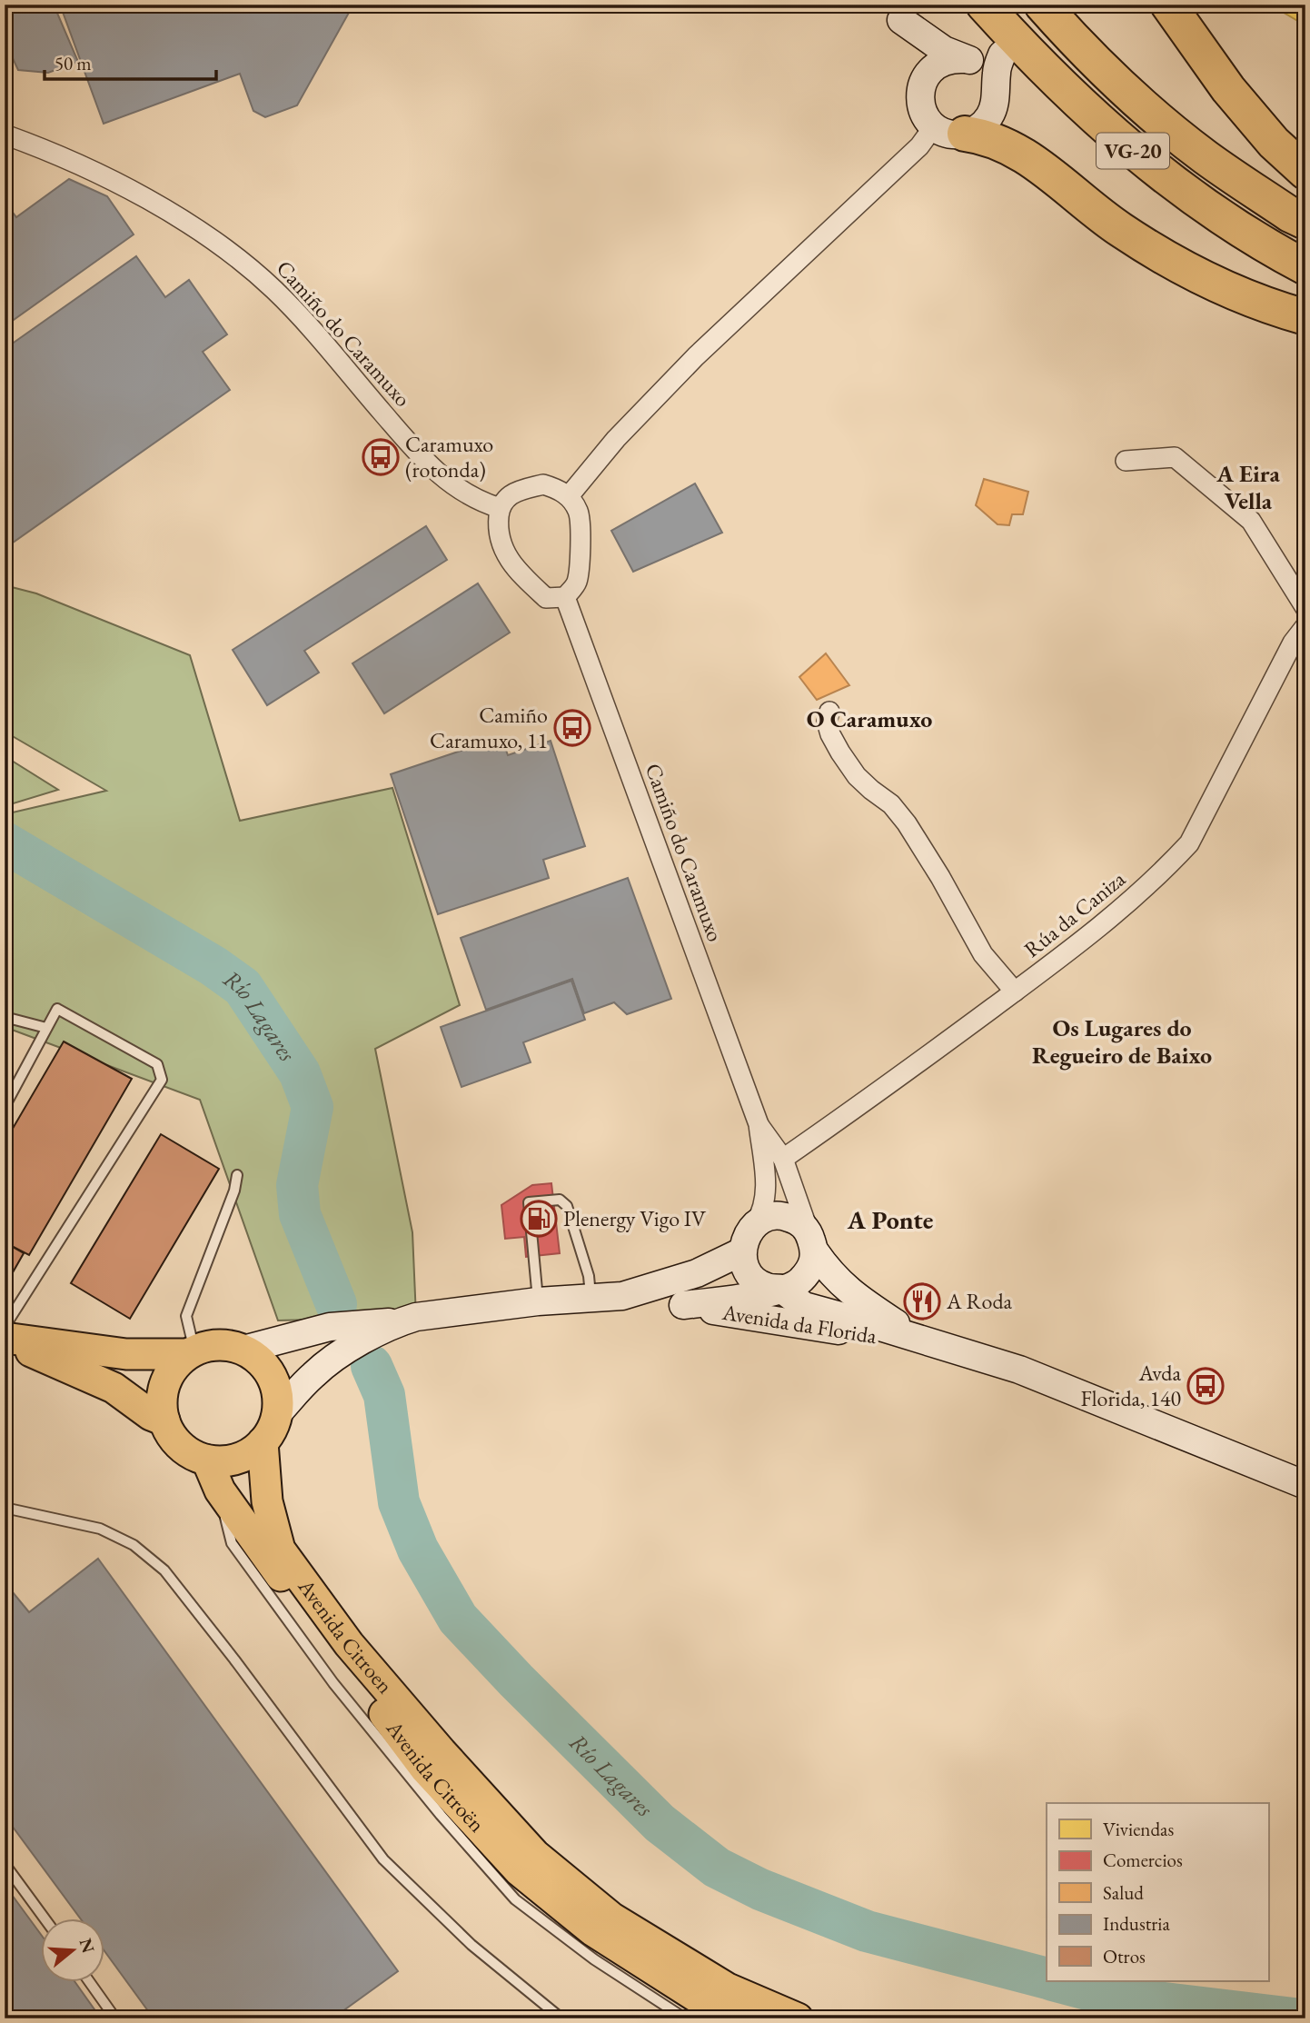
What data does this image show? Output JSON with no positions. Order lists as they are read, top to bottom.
{
  "streets": {
    "highway": ["VG-20"],
    "main road": ["Avenida da Florida", "Avenida Citroen", "Avenida Citroën"],
    "street": ["Camiño do Caramuxo", "Rúa da Caniza"]
  },
  "crossings": [
    ["Camiño do Caramuxo", "Rúa da Caniza"],
    ["Camiño do Caramuxo", "Avenida da Florida"],
    ["Avenida da Florida", "Avenida Citroen"],
    ["Avenida da Florida", "Avenida Citroën"],
    ["Avenida Citroen", "Avenida Citroën"]
  ],
  "districts": [
    "A Eira Vella",
    "O Caramuxo",
    "Os Lugares do Regueiro de Baixo",
    "A Ponte"
  ],
  "water": ["Río Lagares"],
  "places": {
    "bus stop": ["Caramuxo (rotonda)", "Camiño Caramuxo, 11", "Avda Florida, 140"],
    "fuel station": ["Plenergy Vigo IV"],
    "restaurant": ["A Roda"]
  },
  "legend": [
    "Viviendas",
    "Comercios",
    "Salud",
    "Industria",
    "Otros"
  ],
  "scale_bar": "50 m",
  "north": "right"
}
